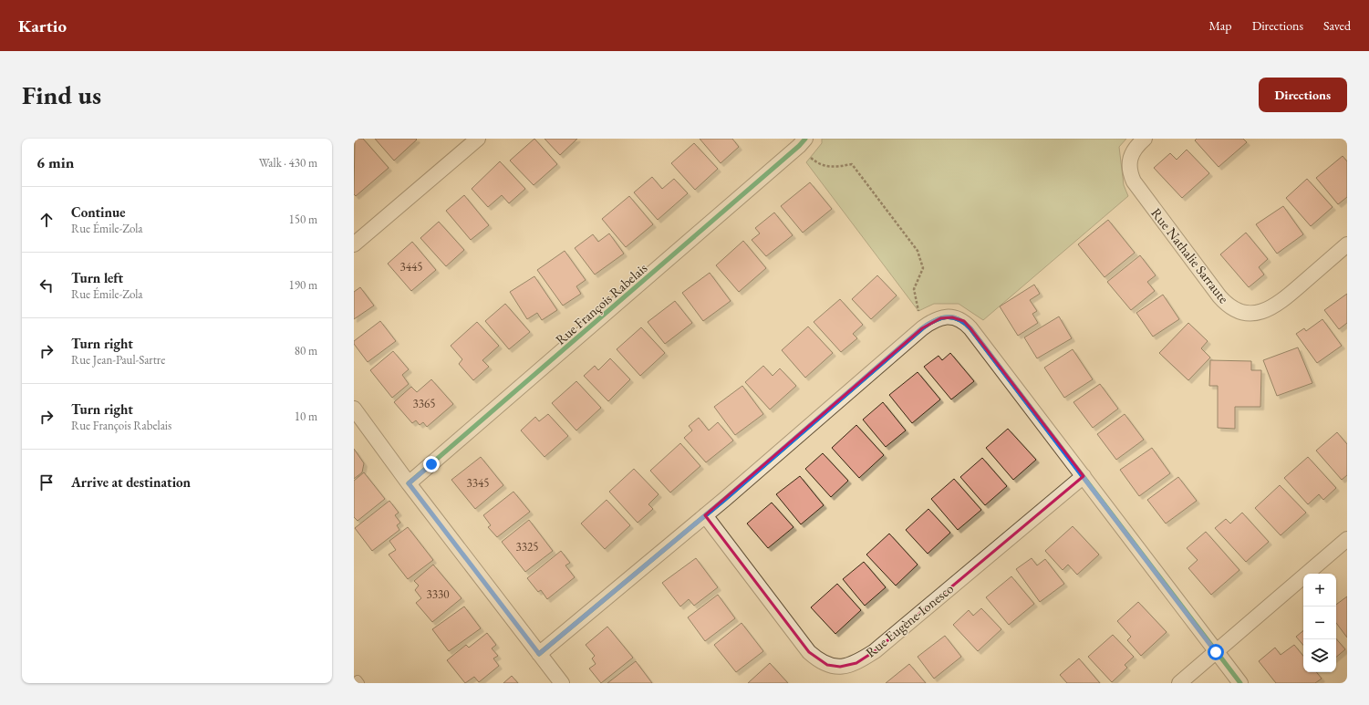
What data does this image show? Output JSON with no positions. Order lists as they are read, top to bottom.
{
  "streets": {
    "street": ["Rue Nathalie Sarraute", "Rue François Rabelais", "Rue Eugène-Ionesco"]
  },
  "house_numbers": [
    "3445",
    "3365",
    "3345",
    "3325",
    "3330"
  ],
  "page": {
    "header": "Kartio",
    "nav": ["Map", "Directions", "Saved"],
    "buttons": "Directions",
    "title": "Find us",
    "heading": ["6 min", "Walk · 430 m"],
    "list": [
      ["Continue", "Rue Émile-Zola", "150 m"],
      ["Turn left", "Rue Émile-Zola", "190 m"],
      ["Turn right", "Rue Jean-Paul-Sartre", "80 m"],
      ["Turn right", "Rue François Rabelais", "10 m"],
      "Arrive at destination"
    ],
    "map_buttons": ["+", "−"]
  }
}
